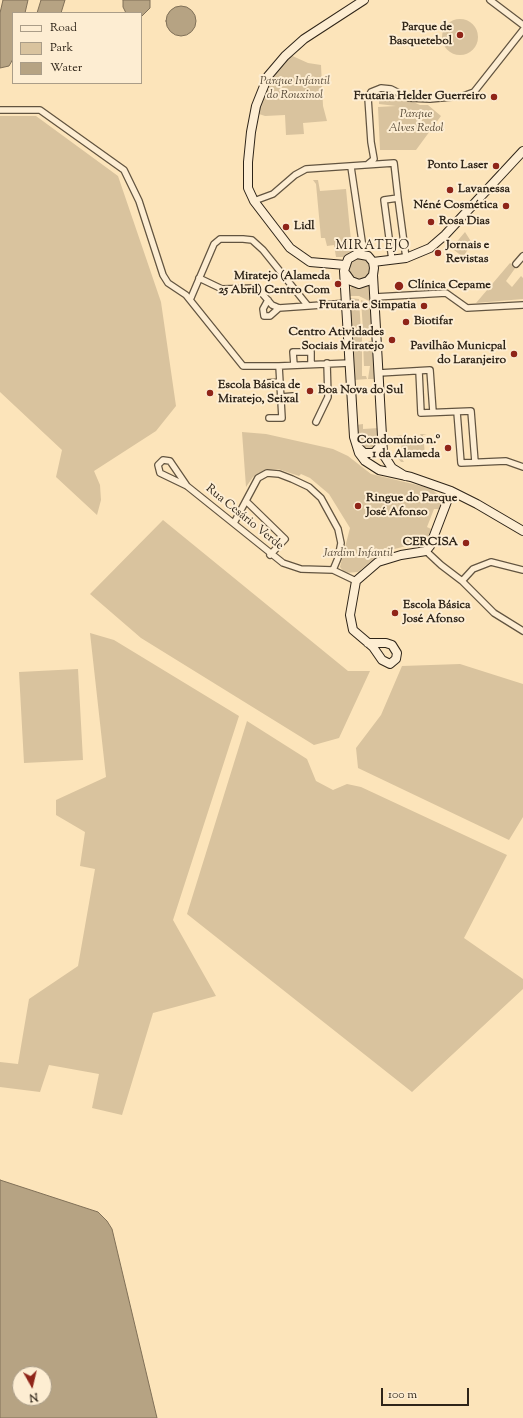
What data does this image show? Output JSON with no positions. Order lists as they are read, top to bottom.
{
  "streets": {
    "street": ["Rua Cesário Verde"]
  },
  "districts": ["MIRATEJO"],
  "parks": ["Parque Infantil do Rouxinol", "Parque Alves Redol", "Jardim Infantil"],
  "places": [
    "Parque de Basquetebol",
    "Frutaria Helder Guerreiro",
    "Ponto Laser",
    "Lavanessa",
    "Néné Cosmética",
    "Rosa Dias",
    "Lidl",
    "Jornais e Revistas",
    "Miratejo (Alameda 25 Abril) Centro Com",
    "Clínica Cepame",
    "Frutaria e Simpatia",
    "Biotifar",
    "Centro Atividades Sociais Miratejo",
    "Pavilhão Municpal do Laranjeiro",
    "Boa Nova do Sul",
    "Escola Básica de Miratejo, Seixal",
    "Condomínio n.º 1 da Alameda",
    "Ringue do Parque José Afonso",
    "CERCISA",
    "Escola Básica José Afonso"
  ],
  "legend": ["Road", "Park", "Water"],
  "scale_bar": "100 m",
  "north": "bottom"
}
